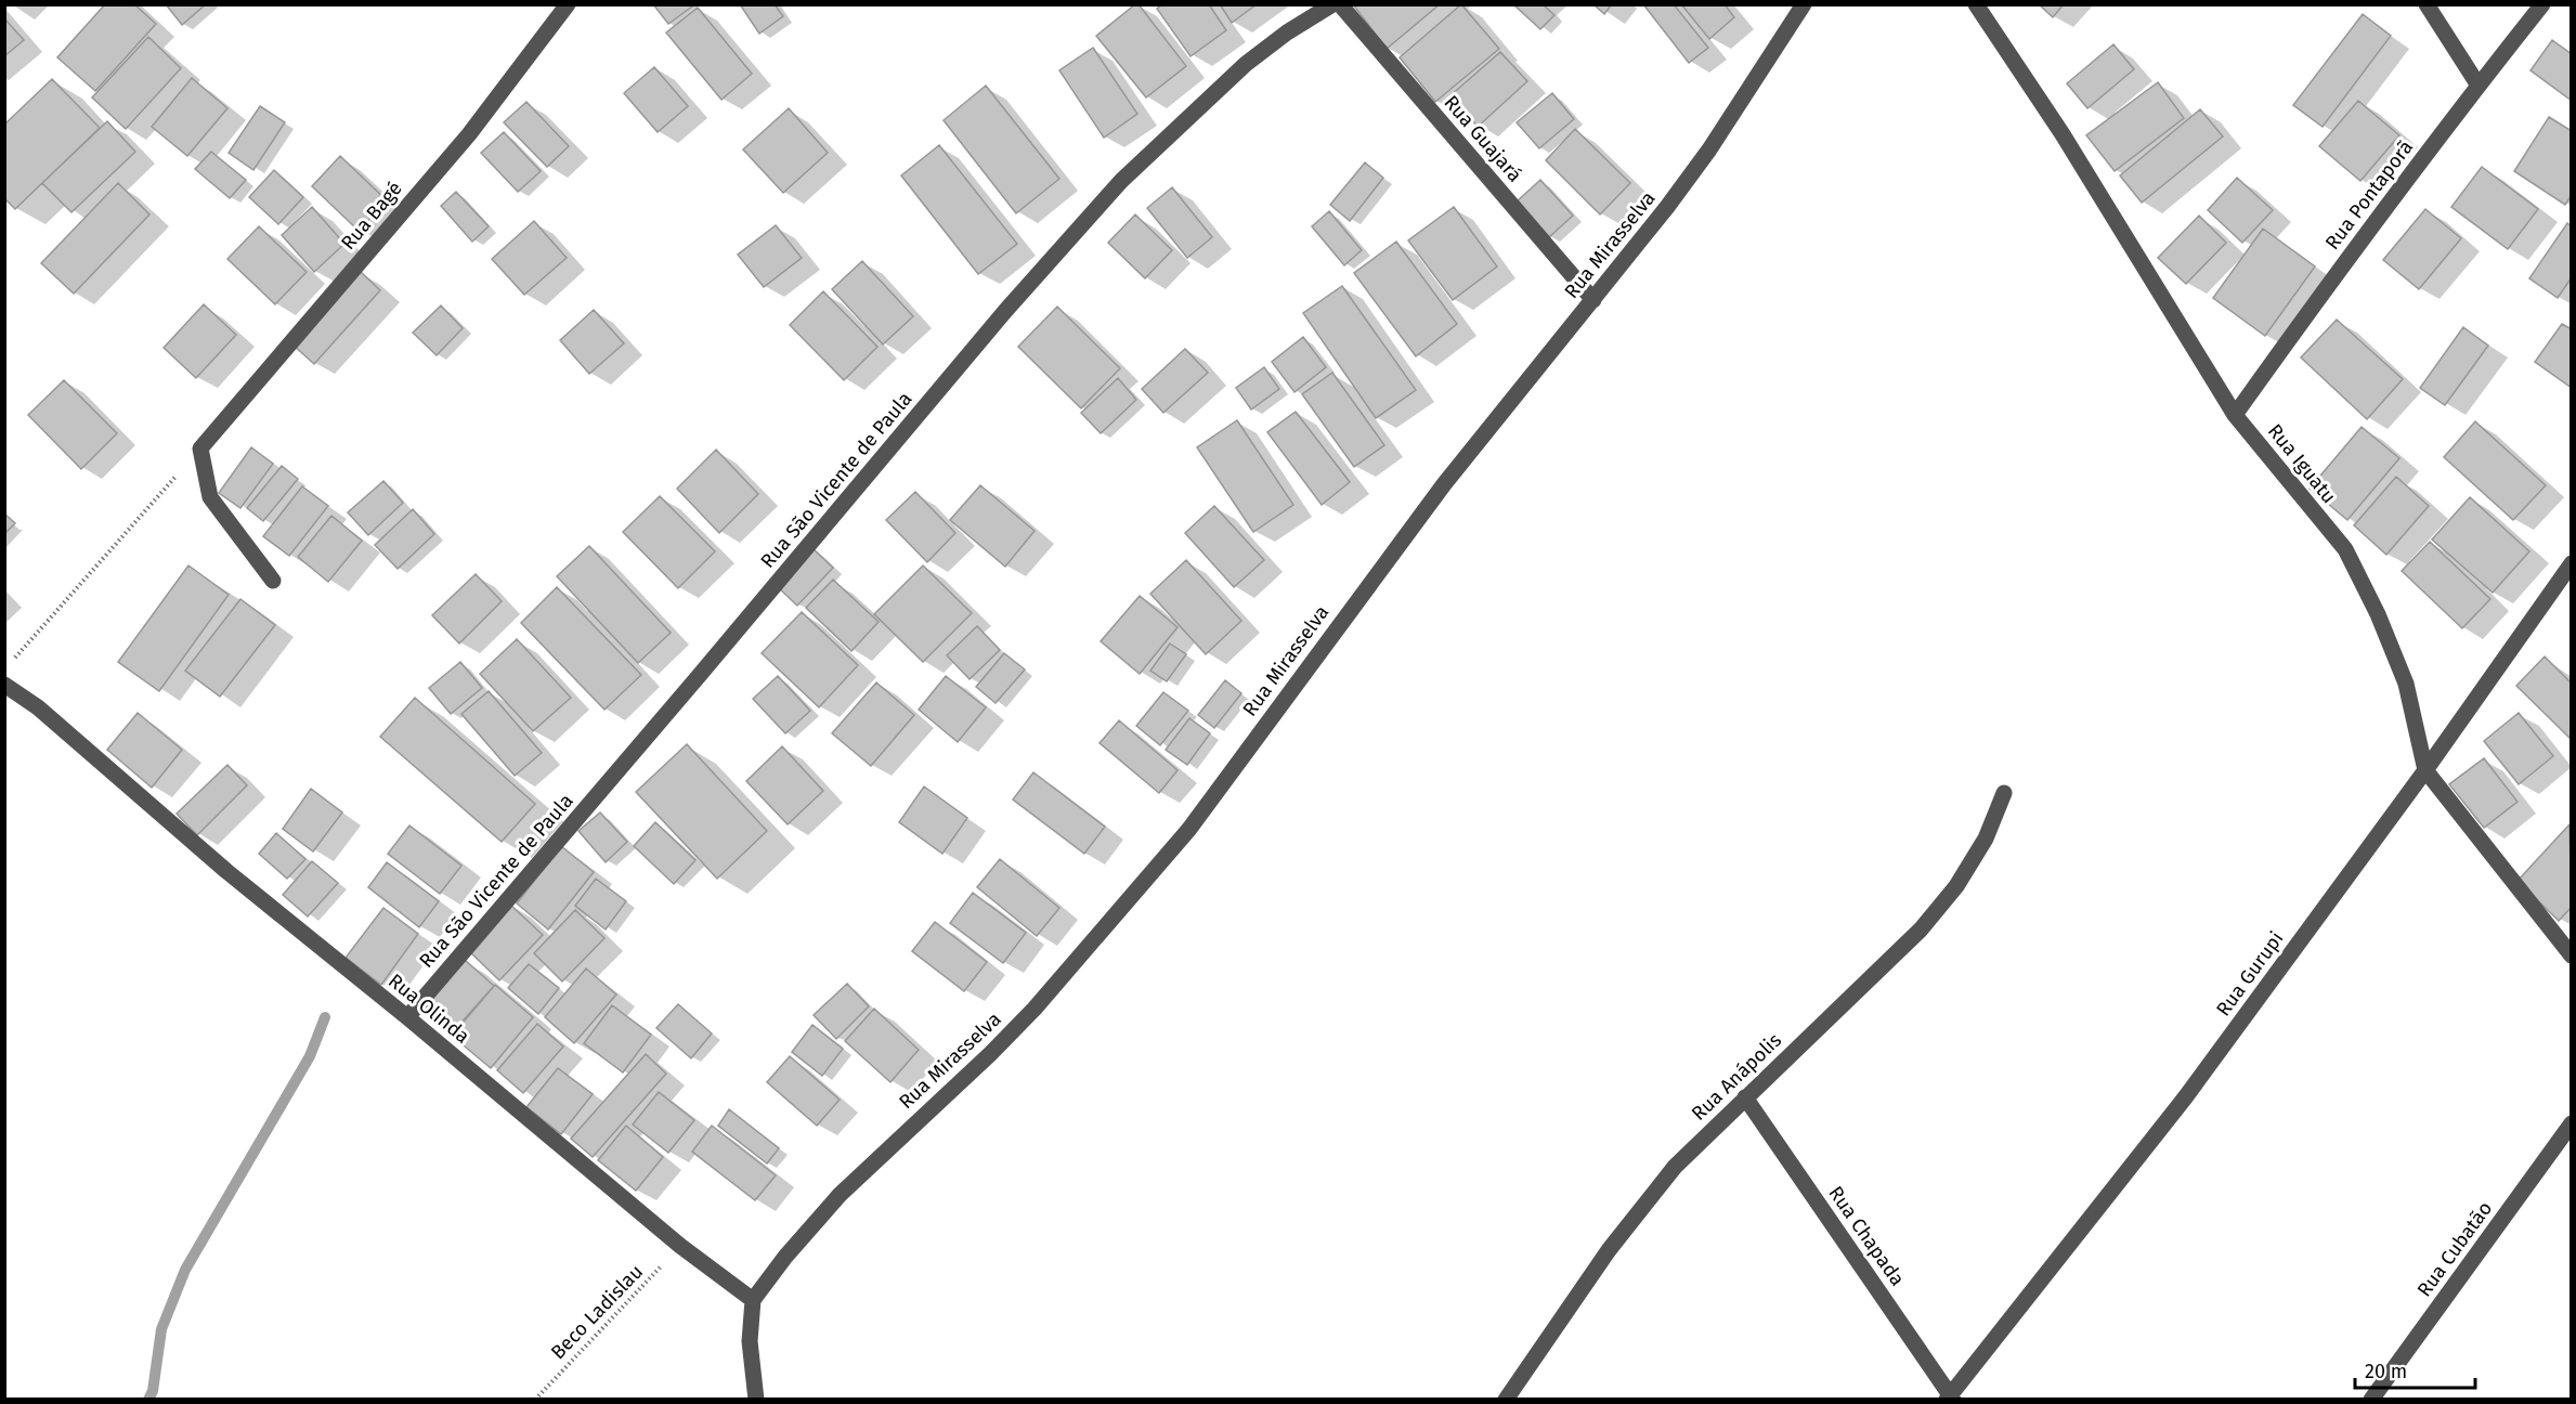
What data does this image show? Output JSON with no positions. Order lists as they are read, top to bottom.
{
  "streets": {
    "street": [
      "Rua Guajará",
      "Rua Pontaporã",
      "Rua Bagé",
      "Rua Mirasselva",
      "Rua Iguatu",
      "Rua São Vicente de Paula",
      "Rua Gurupi",
      "Rua Olinda",
      "Rua Anápolis",
      "Rua Chapada",
      "Rua Cubatão"
    ],
    "path": ["Beco Ladislau"]
  },
  "crossings": [
    ["Rua Guajará", "Rua Mirasselva"],
    ["Rua Pontaporã", "Rua Iguatu"],
    ["Rua Mirasselva", "Rua Olinda"],
    ["Rua Iguatu", "Rua Gurupi"],
    ["Rua São Vicente de Paula", "Rua Olinda"],
    ["Rua Gurupi", "Rua Chapada"],
    ["Rua Olinda", "Beco Ladislau"],
    ["Rua Anápolis", "Rua Chapada"]
  ],
  "scale_bar": "20 m"
}
